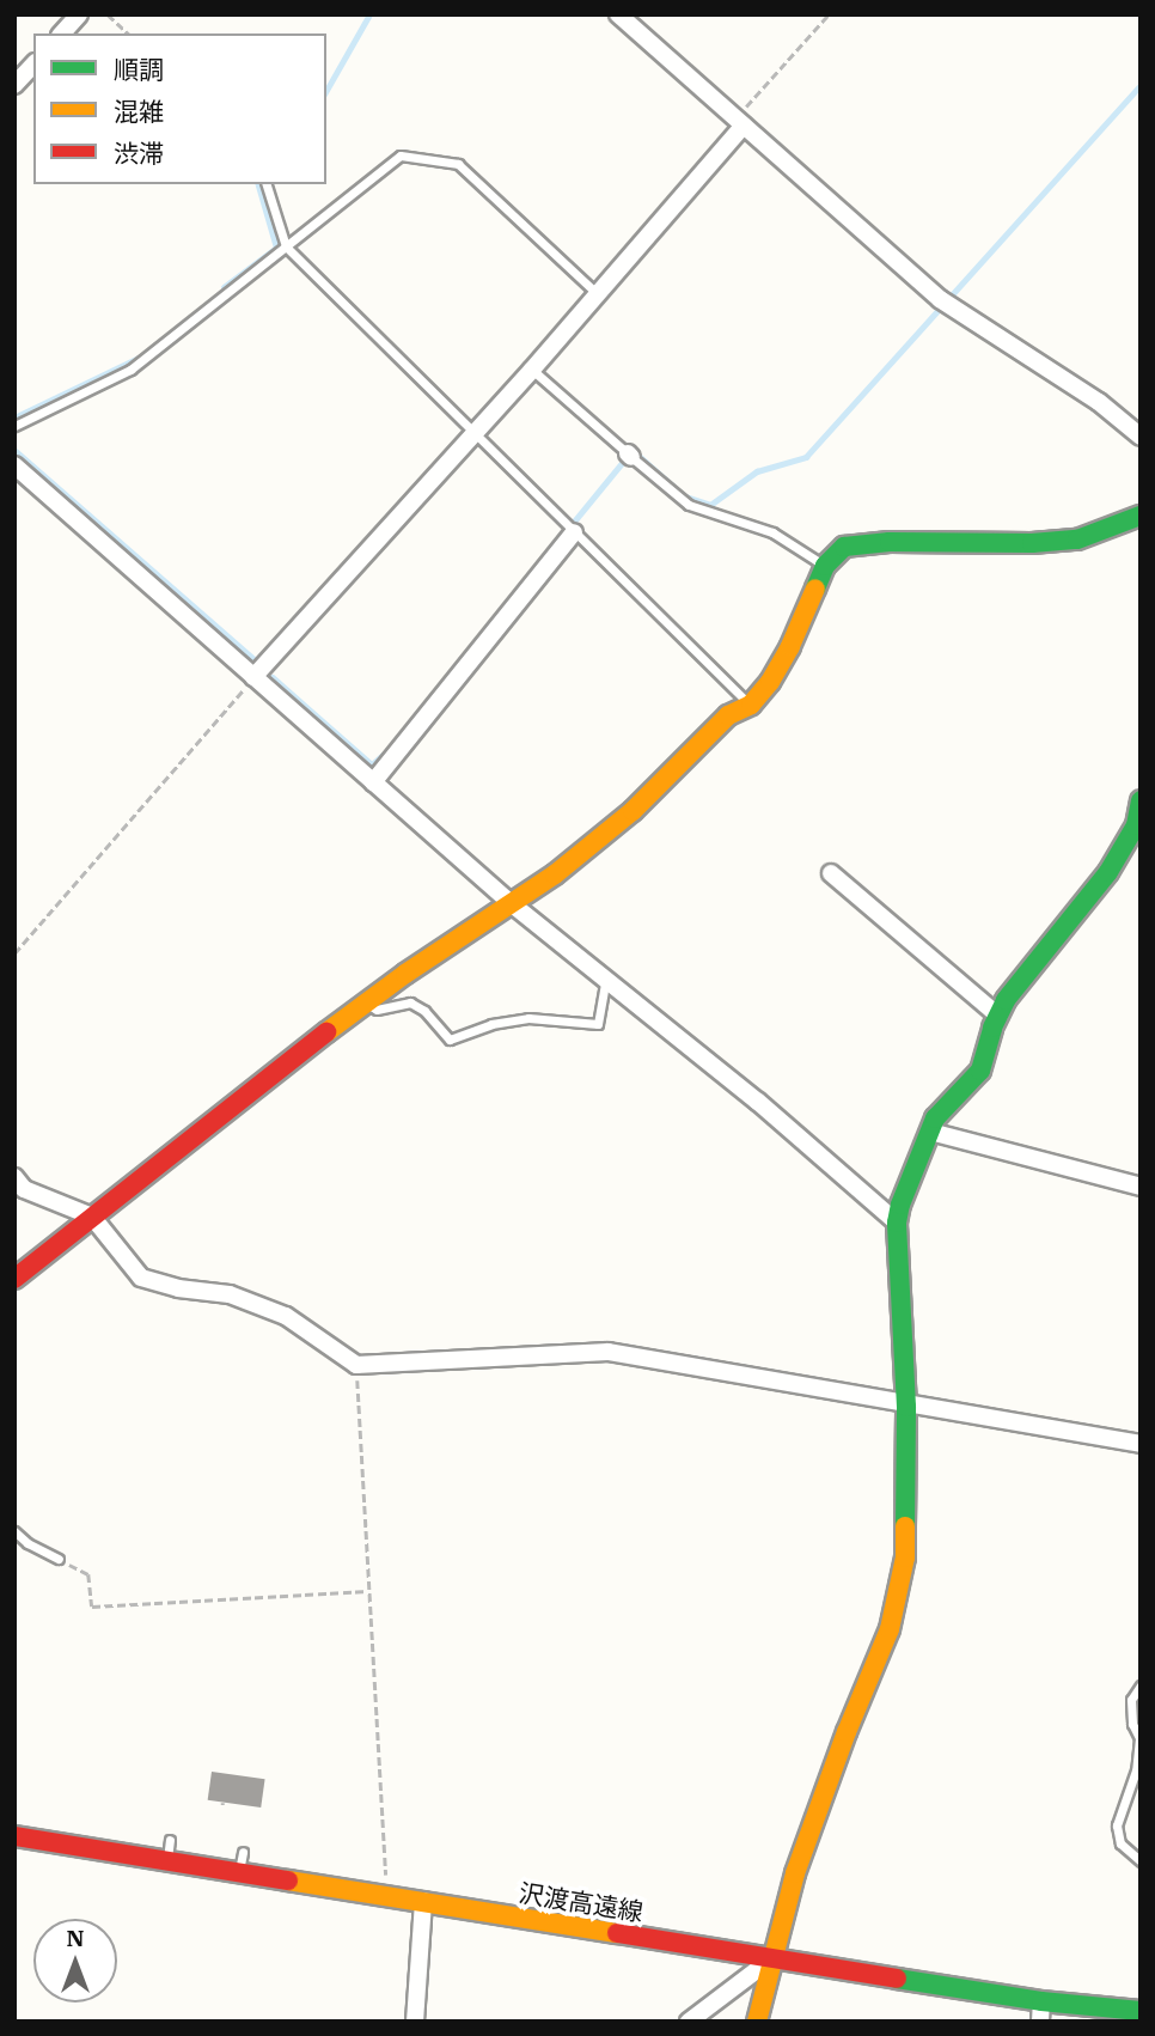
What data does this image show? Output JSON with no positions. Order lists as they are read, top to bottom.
{
  "streets": {
    "street": ["沢渡高遠線"]
  },
  "legend": ["順調", "混雑", "渋滞"],
  "north": "top"
}
